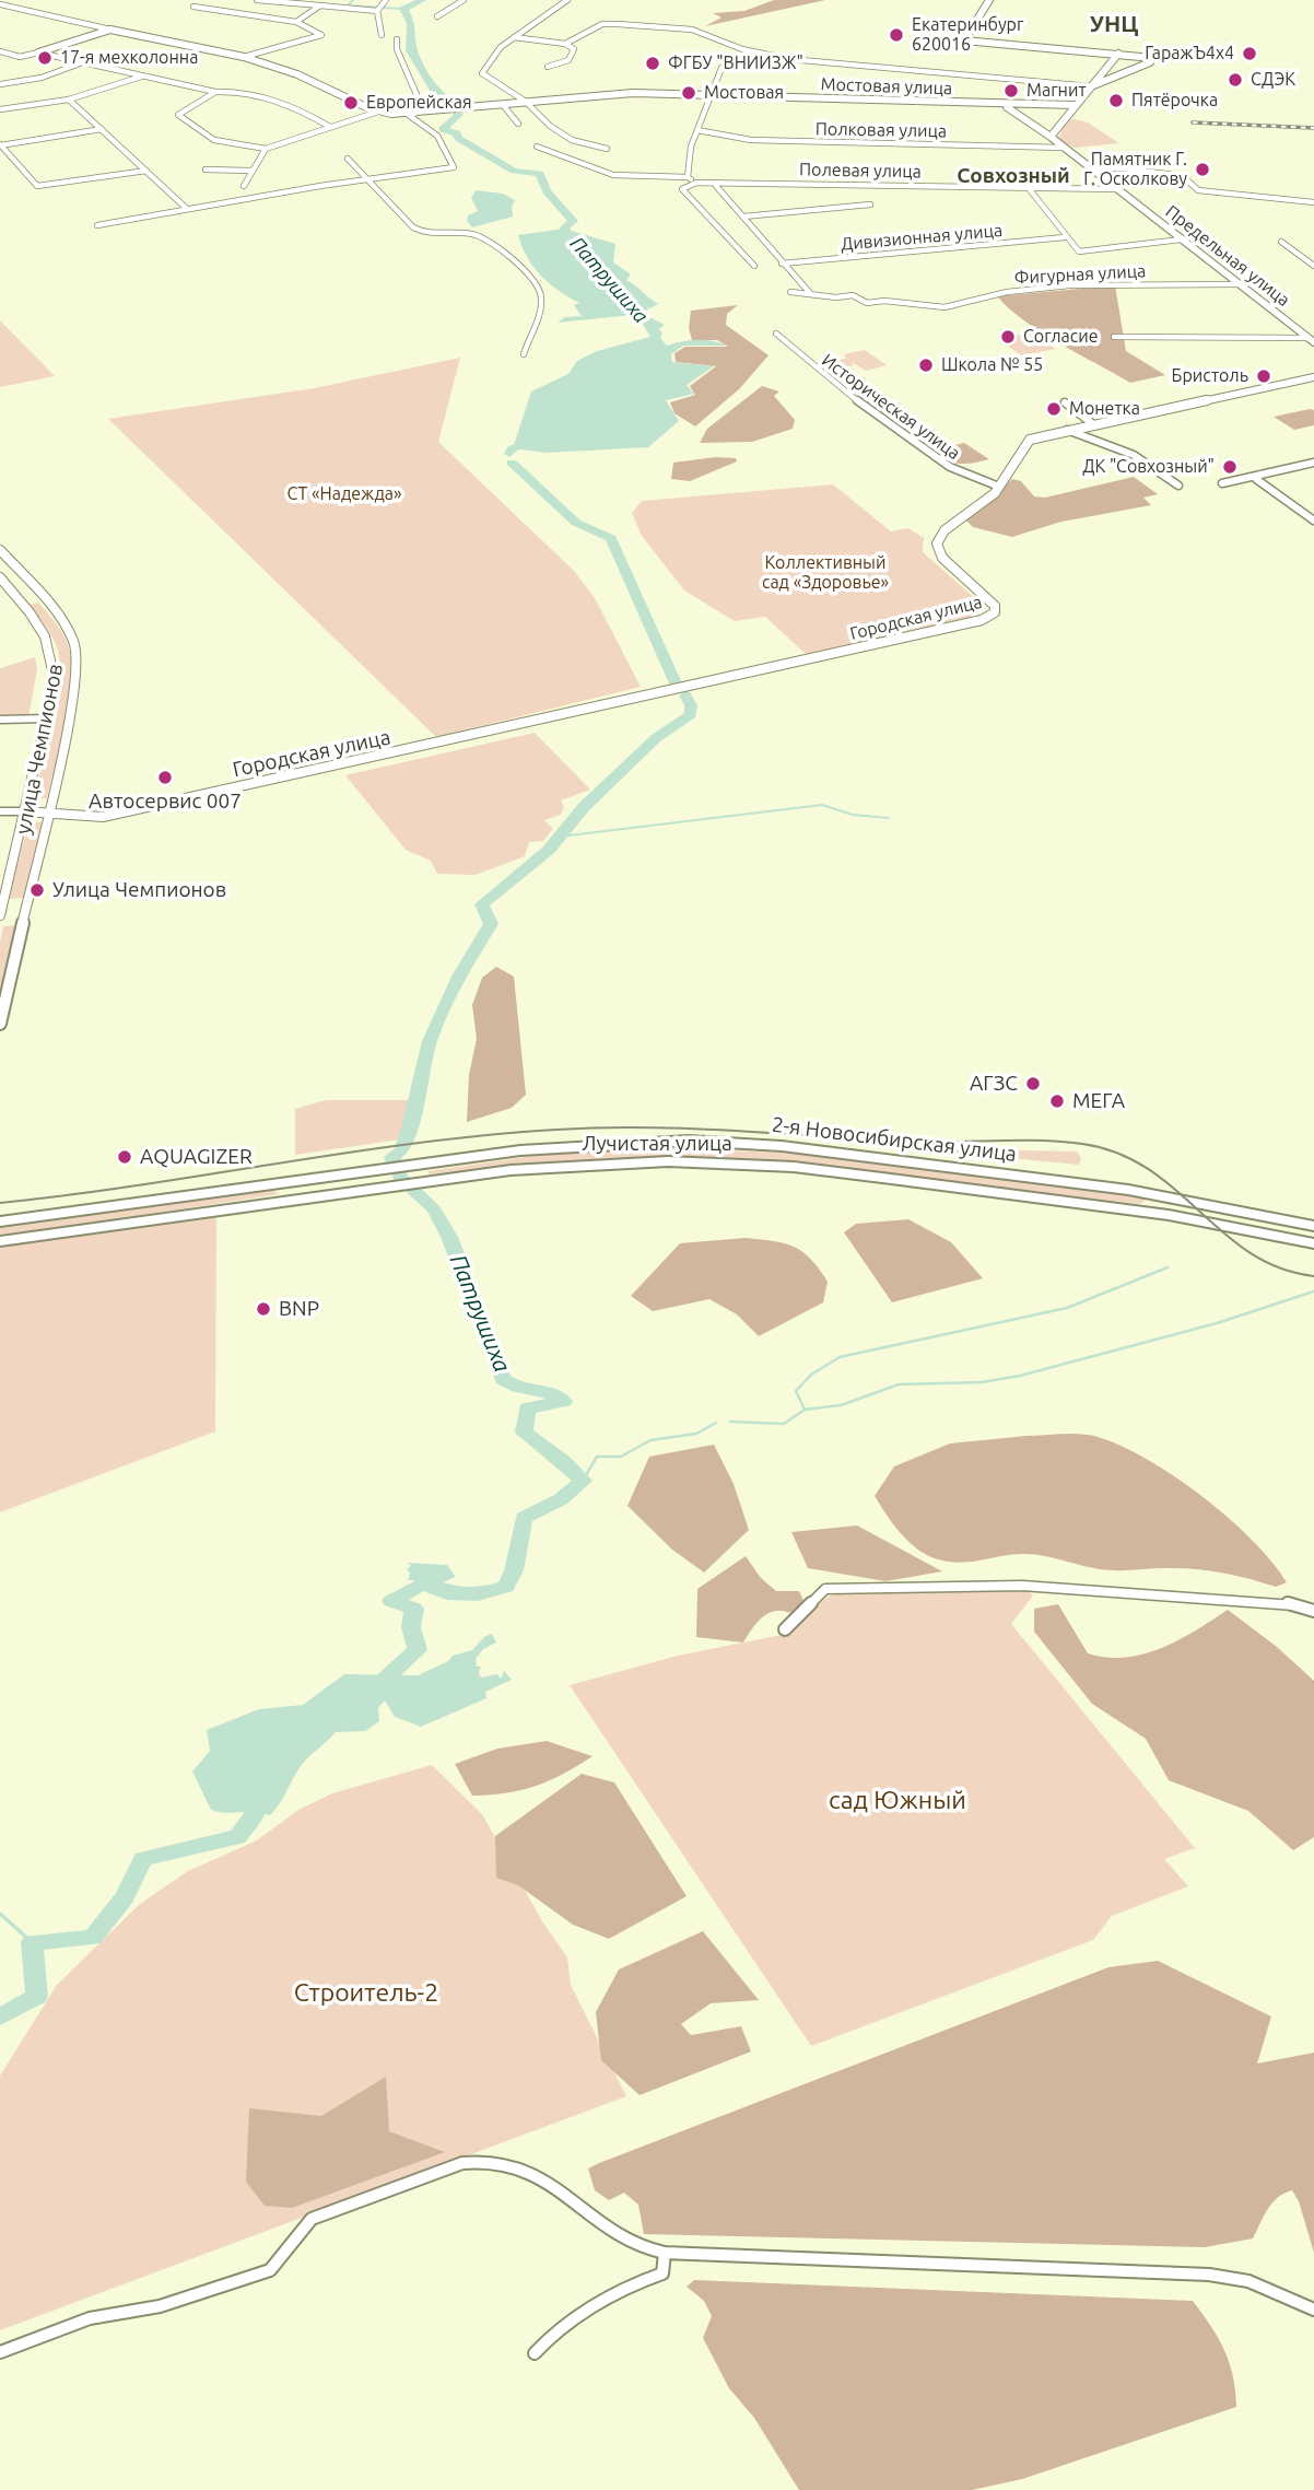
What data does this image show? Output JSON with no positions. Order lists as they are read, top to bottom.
{
  "streets": {
    "main road": ["2-я Новосибирская улица", "Лучистая улица"],
    "street": [
      "Мостовая улица",
      "Полковая улица",
      "Полевая улица",
      "Дивизионная улица",
      "Предельная улица",
      "Фигурная улица",
      "Историческая улица",
      "Городская улица",
      "улица Чемпионов"
    ]
  },
  "crossings": [
    ["Мостовая улица", "Предельная улица"],
    ["Полковая улица", "Предельная улица"],
    ["Полевая улица", "Предельная улица"],
    ["Предельная улица", "Фигурная улица"],
    ["Историческая улица", "Городская улица"],
    ["Городская улица", "улица Чемпионов"]
  ],
  "districts": ["УНЦ", "Совхозный"],
  "water": ["Патрушиха"],
  "parks": [
    "СТ «Надежда»",
    "Коллективный сад «Здоровье»",
    "сад Южный",
    "Строитель-2"
  ],
  "places": [
    "Екатеринбург 620016",
    "ГаражЪ4х4",
    "17-я мехколонна",
    "ФГБУ \"ВНИИЗЖ\"",
    "СДЭК",
    "Магнит",
    "Мостовая",
    "Пятёрочка",
    "Европейская",
    "Памятник Г. Г. Осколкову",
    "Согласие",
    "Школа № 55",
    "Бристоль",
    "Монетка",
    "ДК \"Совхозный\"",
    "Автосервис 007",
    "Улица Чемпионов",
    "АГЗС",
    "МЕГА",
    "AQUAGIZER",
    "BNP"
  ]
}
